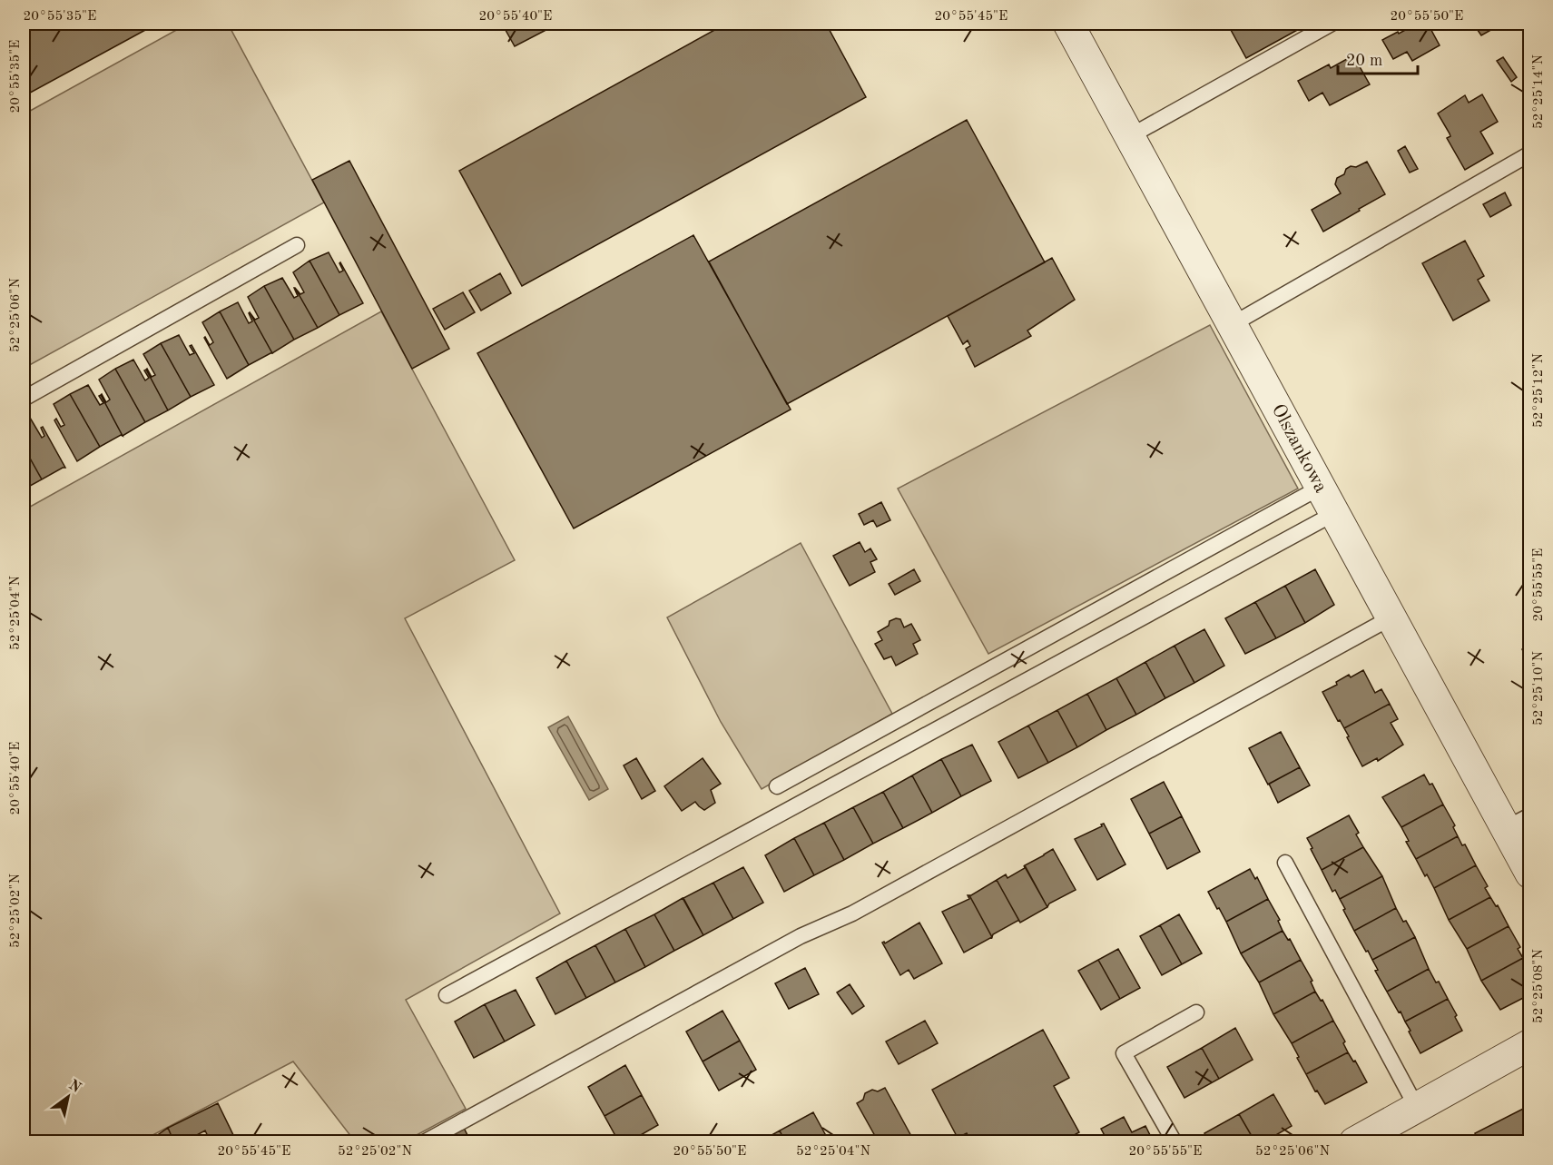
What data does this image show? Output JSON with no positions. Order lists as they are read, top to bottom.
{
  "streets": {
    "street": ["Olszankowa"]
  },
  "scale_bar": "20 m",
  "north": "top right",
  "coordinates": [
    "20°55'35\"E",
    "20°55'40\"E",
    "20°55'45\"E",
    "20°55'50\"E",
    "52°25'14\"N",
    "52°25'06\"N",
    "52°25'12\"N",
    "20°55'55\"E",
    "52°25'04\"N",
    "52°25'10\"N",
    "52°25'02\"N",
    "52°25'08\"N"
  ]
}
